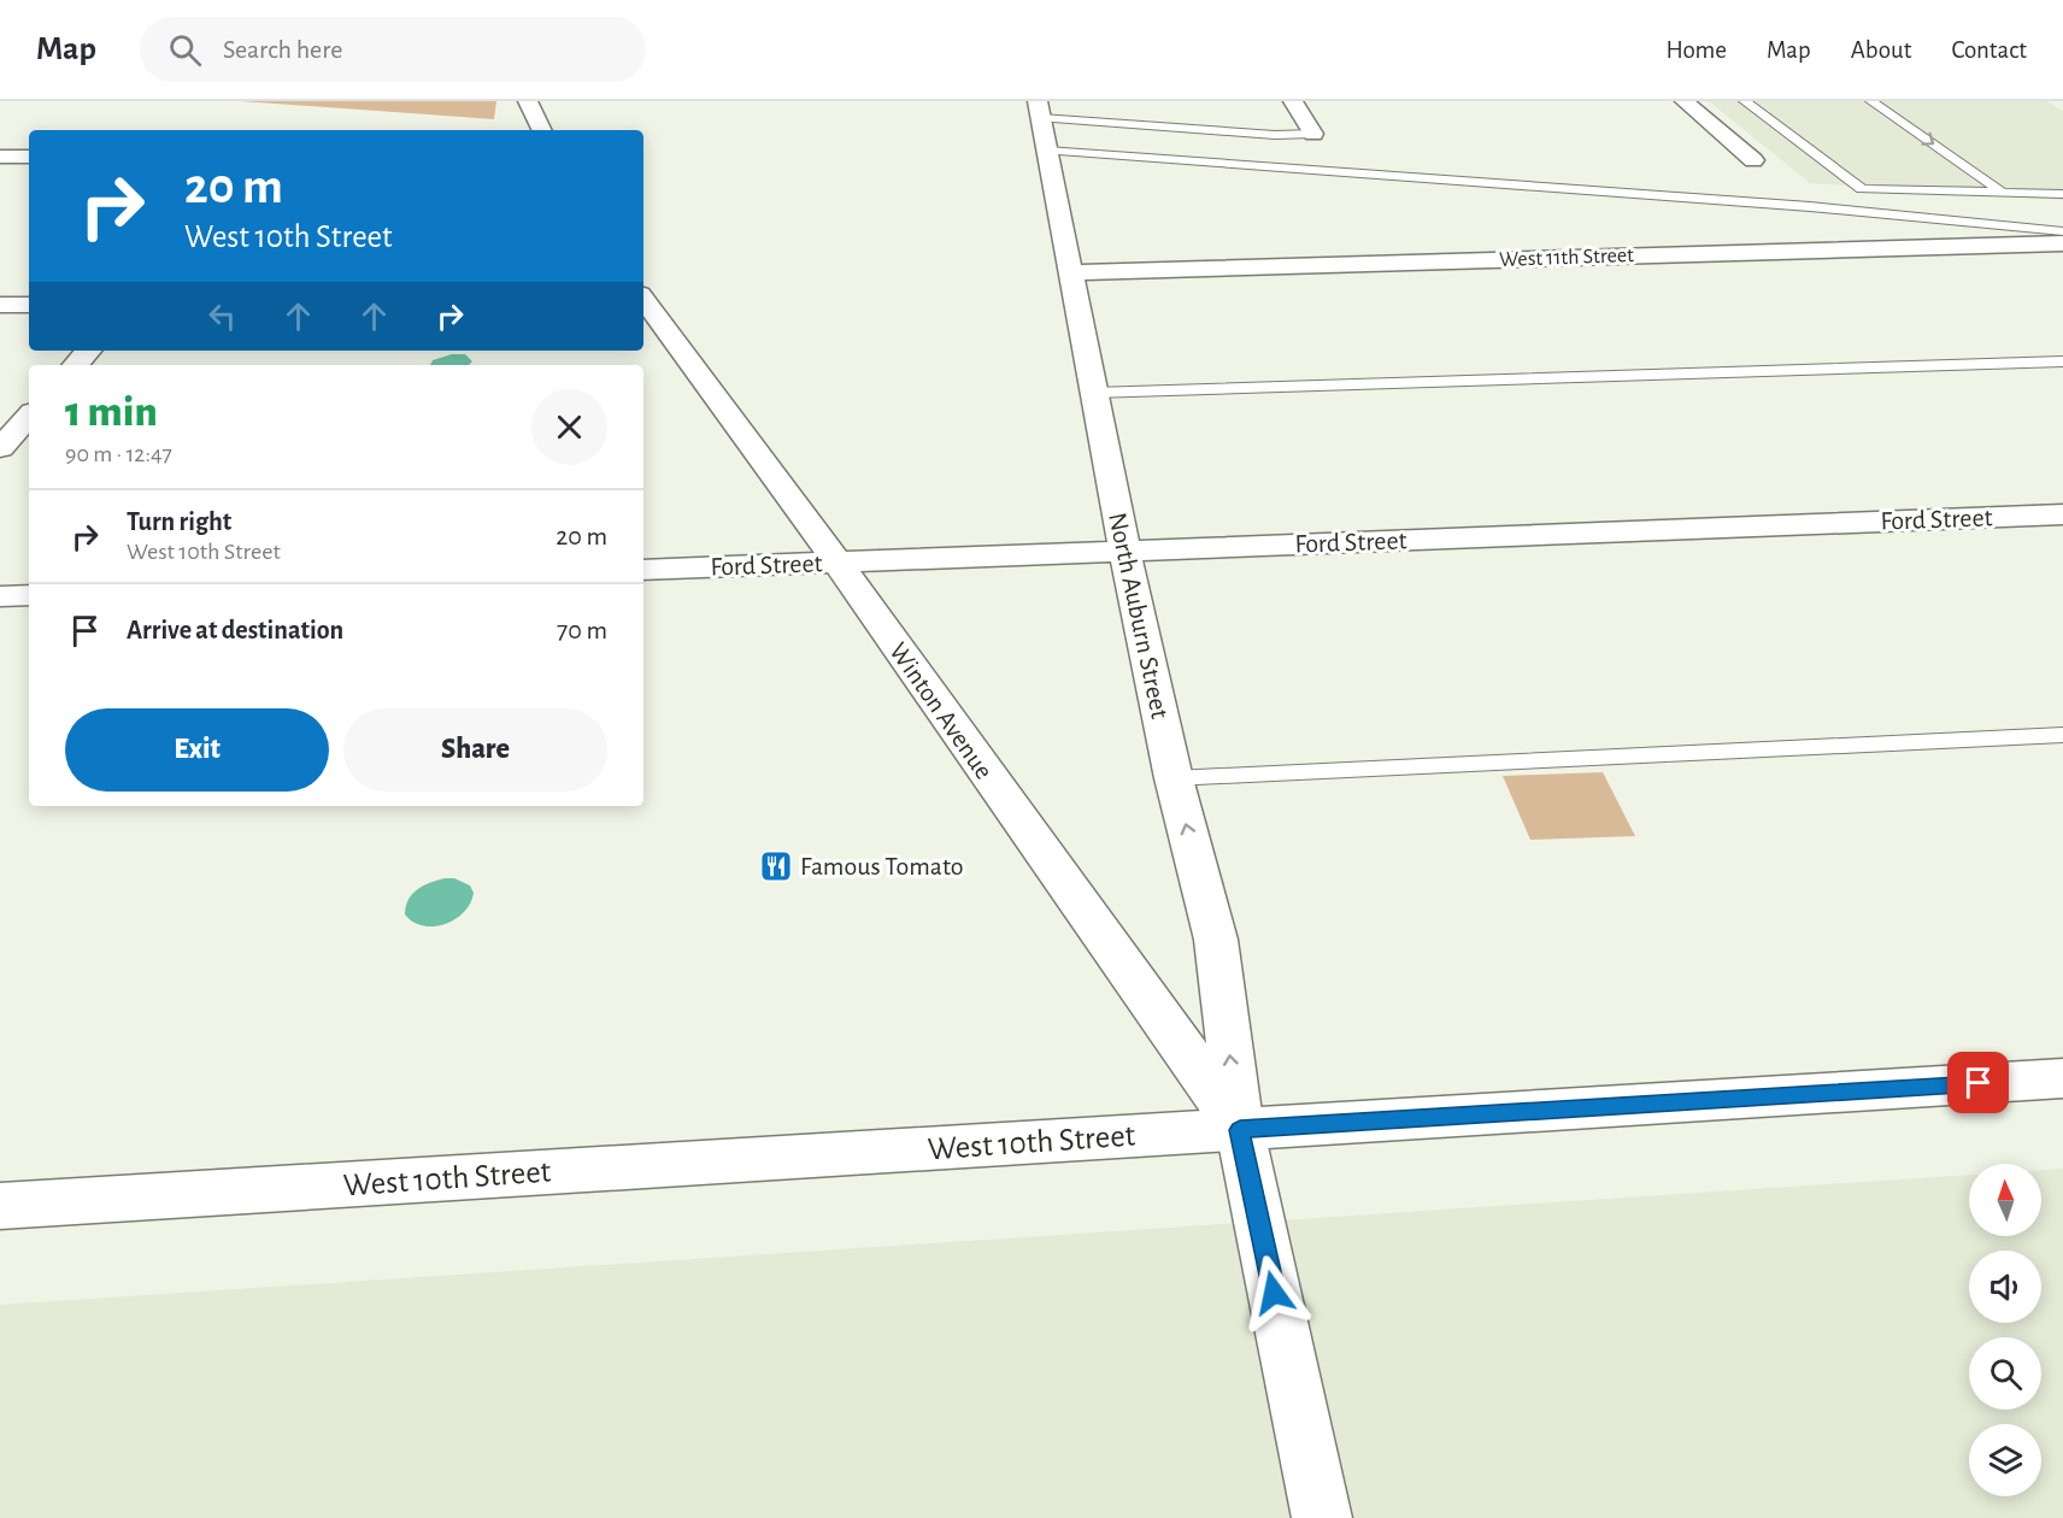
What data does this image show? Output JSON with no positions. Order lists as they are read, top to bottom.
{
  "streets": {
    "street": [
      "West 11th Street",
      "Ford Street",
      "North Auburn Street",
      "Winton Avenue",
      "West 10th Street"
    ]
  },
  "crossings": [
    ["West 11th Street", "North Auburn Street"],
    ["Ford Street", "North Auburn Street"],
    ["Ford Street", "Winton Avenue"],
    ["North Auburn Street", "Winton Avenue"],
    ["North Auburn Street", "West 10th Street"],
    ["Winton Avenue", "West 10th Street"]
  ],
  "places": {
    "restaurant": ["Famous Tomato"]
  },
  "north": "top",
  "page": {
    "header": "Map",
    "search": "Search here",
    "nav": [
      "Home",
      "Map",
      "About",
      "Contact"
    ],
    "turn": ["20 m", "West 10th Street"],
    "heading": ["1 min", "90 m · 12:47"],
    "list": [
      {
        "name": "Turn right",
        "note": "West 10th Street",
        "value": "20 m"
      },
      {
        "name": "Arrive at destination",
        "value": "70 m"
      }
    ],
    "buttons": ["Exit", "Share"]
  }
}
